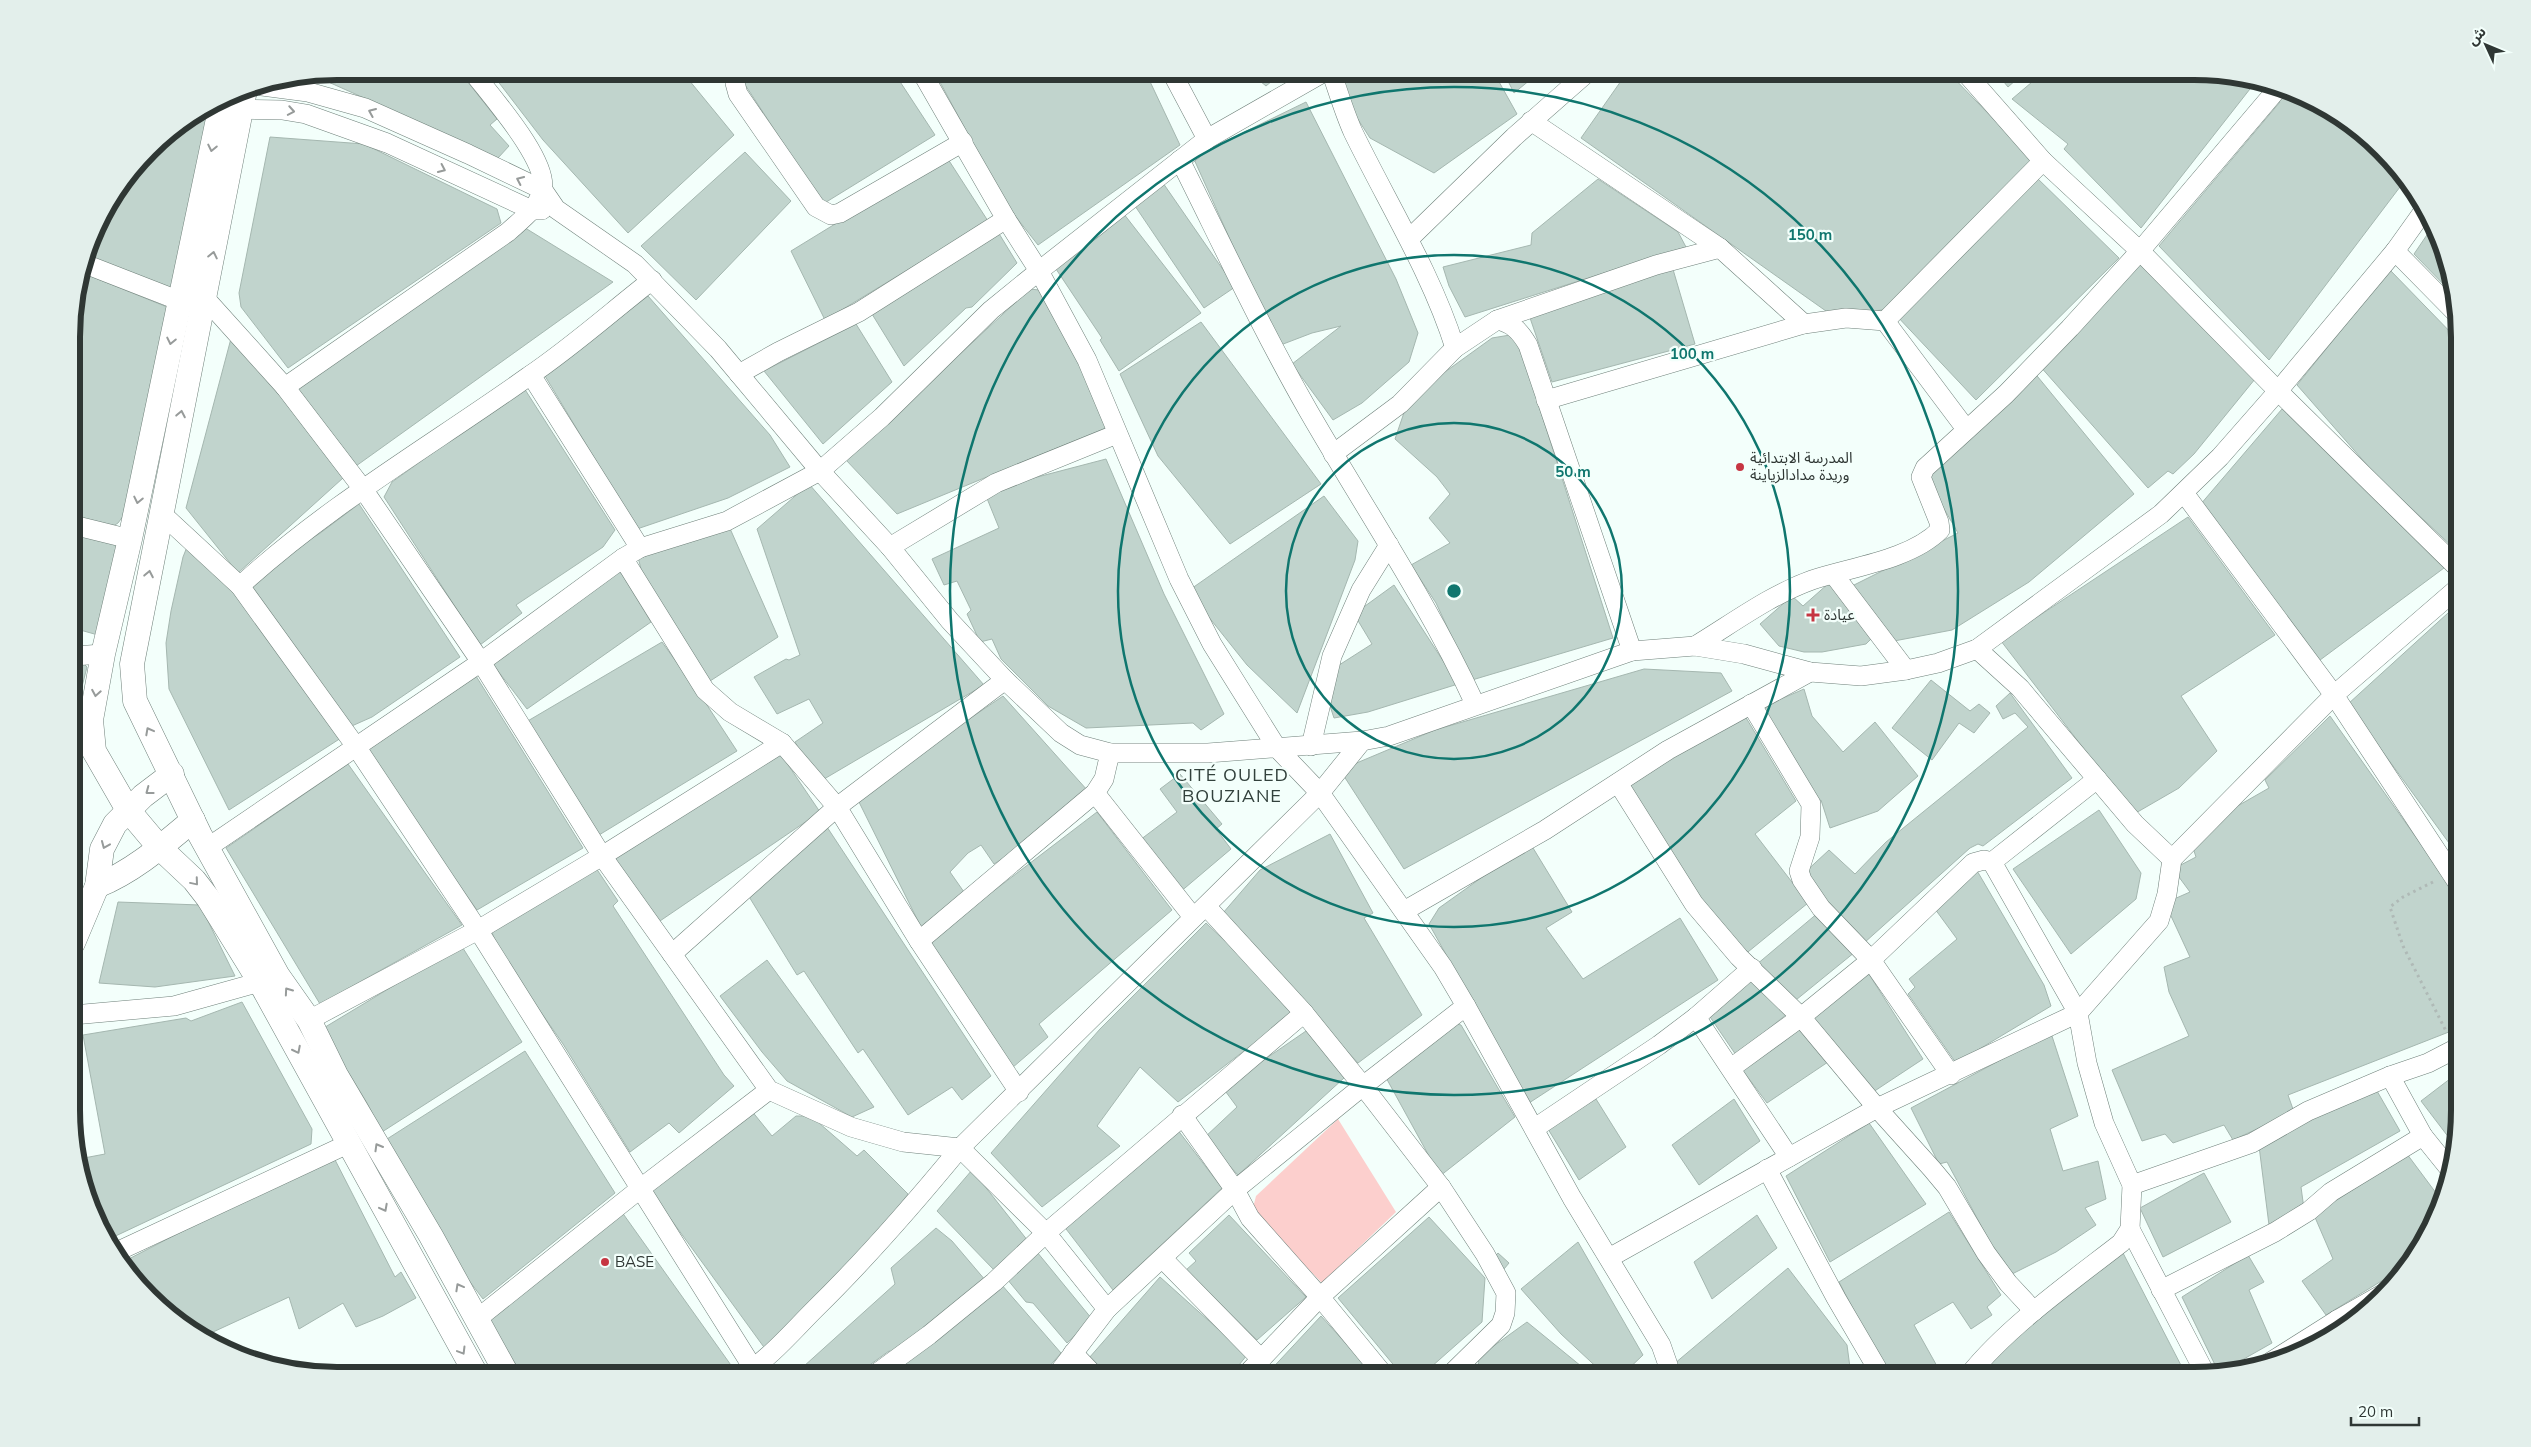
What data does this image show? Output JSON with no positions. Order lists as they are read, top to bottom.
{
  "districts": ["CITÉ OULED BOUZIANE"],
  "places": {
    "other": ["المدرسة الابتدائية وريدة مدادالزياينة", "BASE"],
    "health": ["عيادة"]
  },
  "scale_bar": "20 m",
  "north": "top left",
  "rings": ["150 m", "100 m", "50 m"]
}
